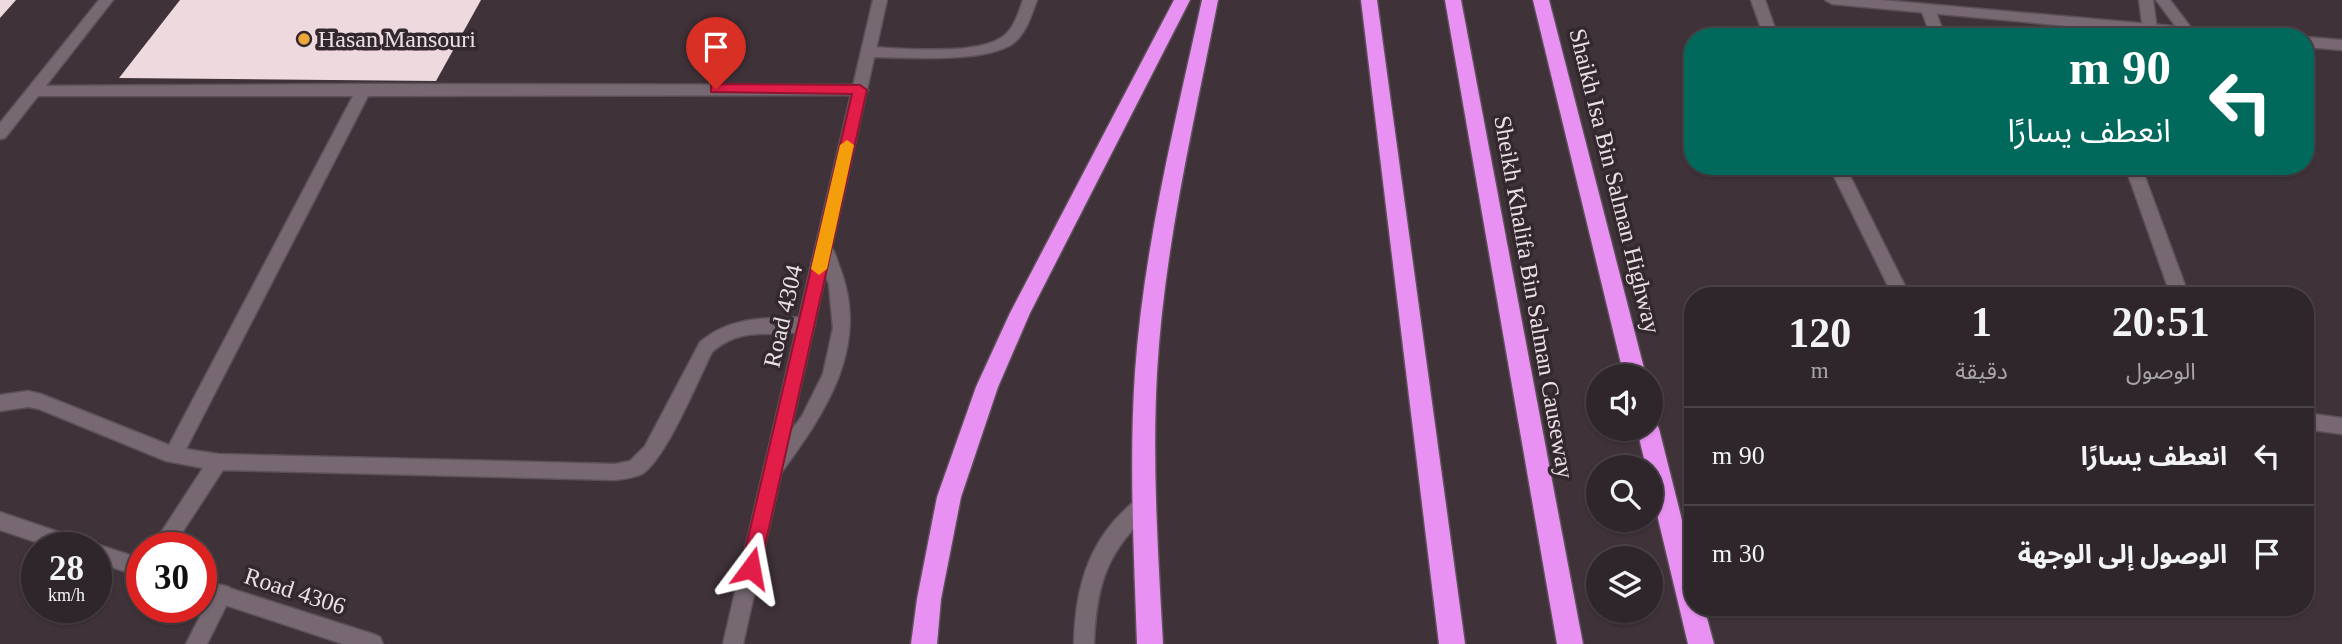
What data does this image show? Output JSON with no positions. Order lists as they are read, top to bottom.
{
  "streets": {
    "highway": ["Shaikh Isa Bin Salman Highway", "Sheikh Khalifa Bin Salman Causeway"],
    "street": ["Road 4304", "Road 4306"]
  },
  "places": ["Hasan Mansouri"],
  "page": {
    "turn": ["90 m", "انعطف يسارًا"],
    "eta": [
      "20:51",
      "الوصول",
      "1",
      "دقيقة",
      "120",
      "m"
    ],
    "list": [
      {
        "name": "انعطف يسارًا",
        "value": "90 m"
      },
      {
        "name": "الوصول إلى الوجهة",
        "value": "30 m"
      }
    ],
    "speed": "28 km/h",
    "limit": "30"
  }
}
